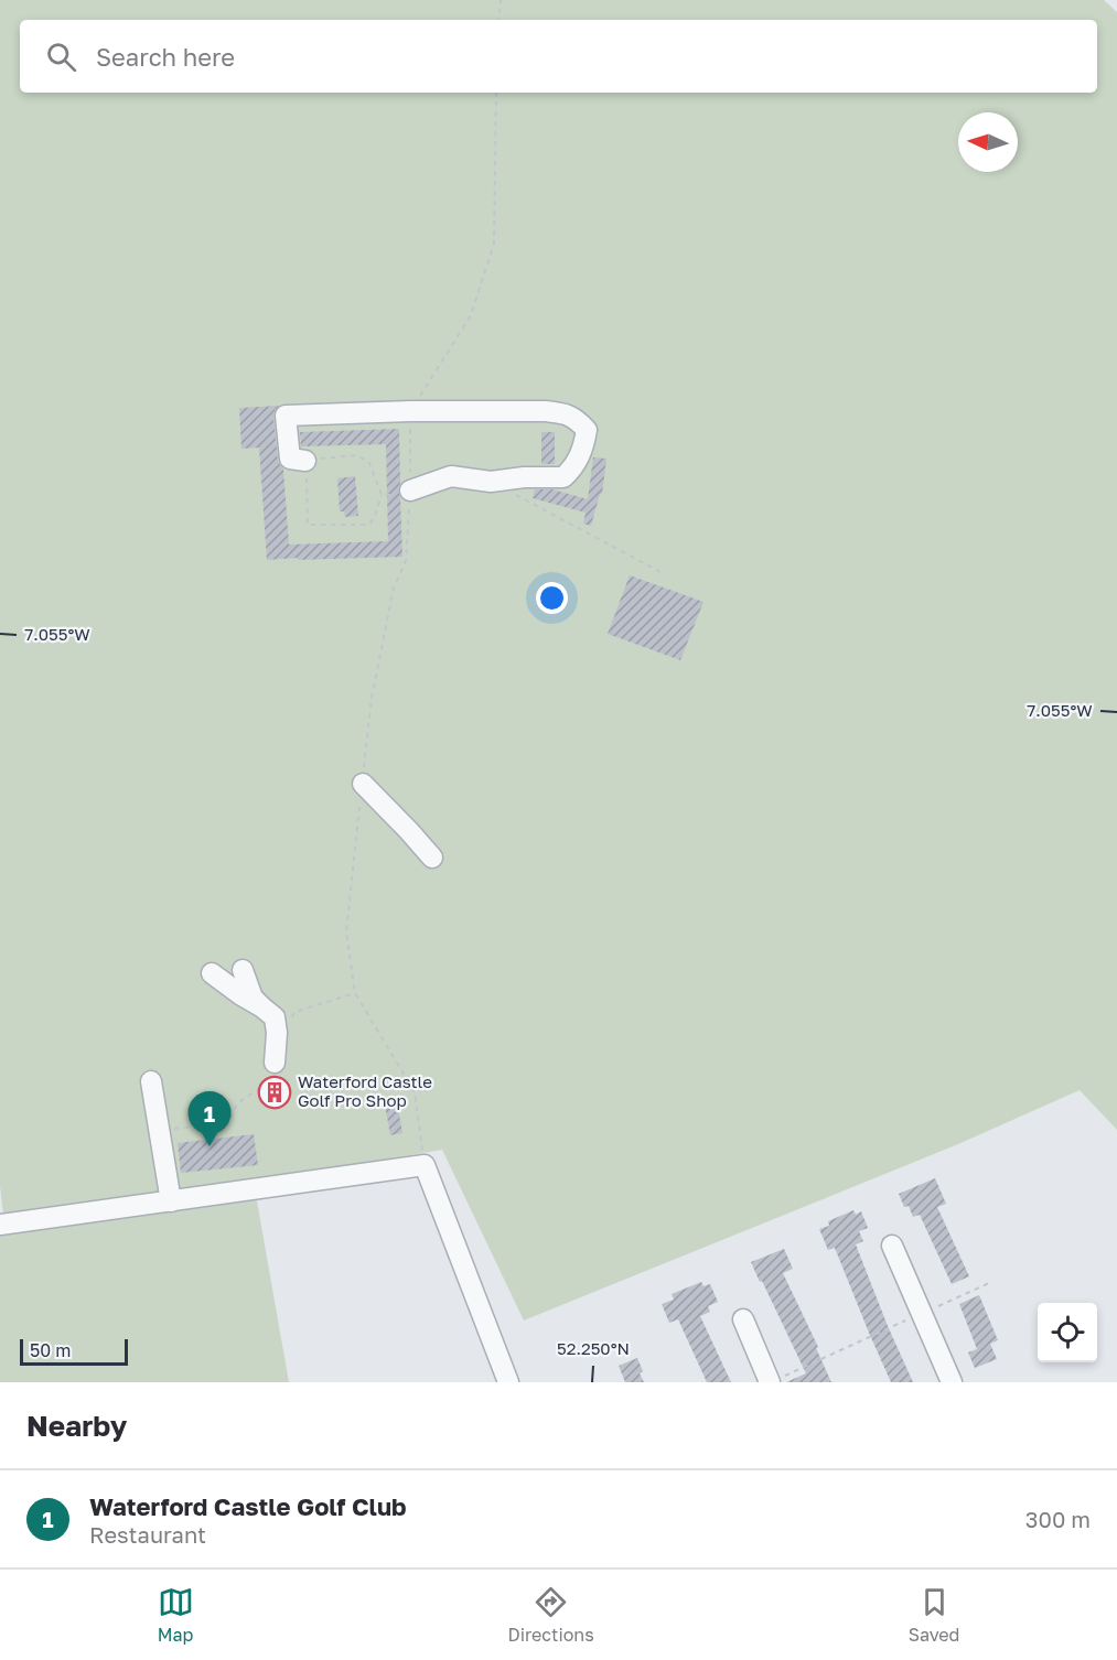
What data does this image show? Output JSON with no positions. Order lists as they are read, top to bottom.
{
  "places": {
    "building": ["Waterford Castle Golf Pro Shop"]
  },
  "scale_bar": "50 m",
  "north": "left",
  "page": {
    "search": "Search here",
    "pins": "1",
    "scale": "50 m",
    "heading": "Nearby",
    "list": [
      {
        "mark": "1",
        "name": "Waterford Castle Golf Club",
        "note": "Restaurant",
        "value": "300 m"
      }
    ],
    "nav": ["Map", "Directions", "Saved"]
  },
  "coordinates": ["7.055°W", "52.250°N"]
}
